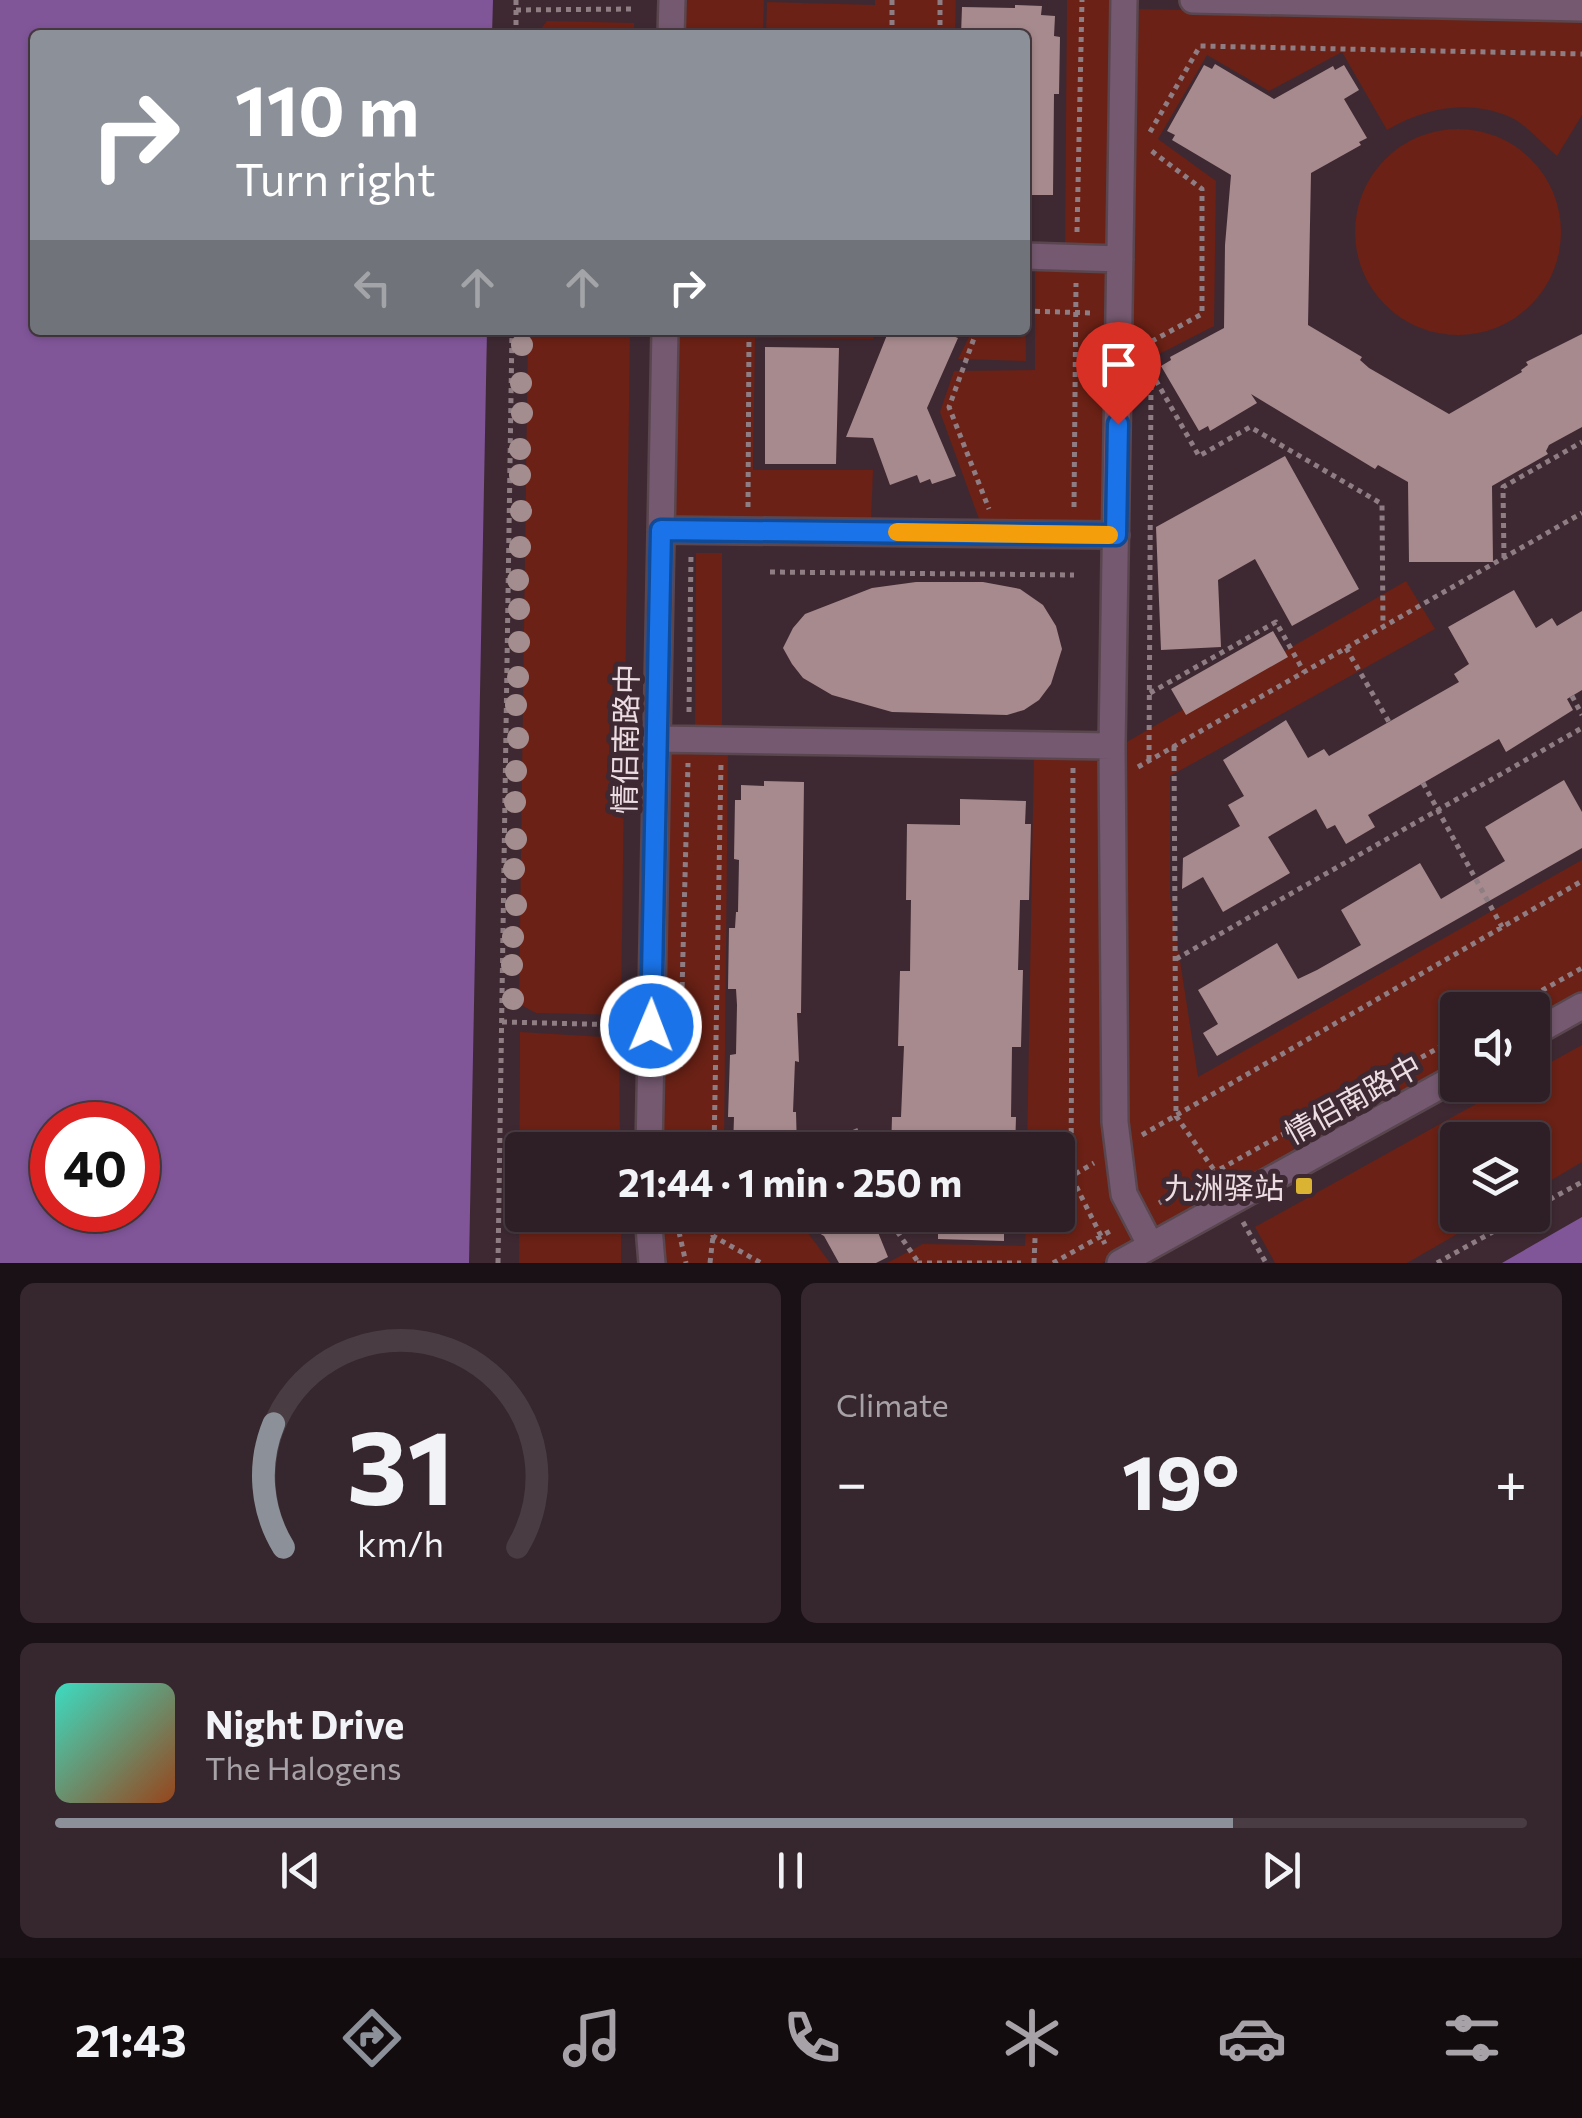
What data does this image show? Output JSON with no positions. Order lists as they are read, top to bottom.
{
  "streets": {
    "street": ["情侣南路中"]
  },
  "places": {
    "transit": ["九洲驿站"]
  },
  "page": {
    "turn": ["110 m", "Turn right"],
    "limit": "40",
    "trip": "21:44 · 1 min · 250 m",
    "tile": "Climate",
    "heat": ["−", "19°", "+"],
    "song": ["Night Drive", "The Halogens"],
    "tabs": "21:43",
    "gauge": ["31", "km/h"]
  }
}
